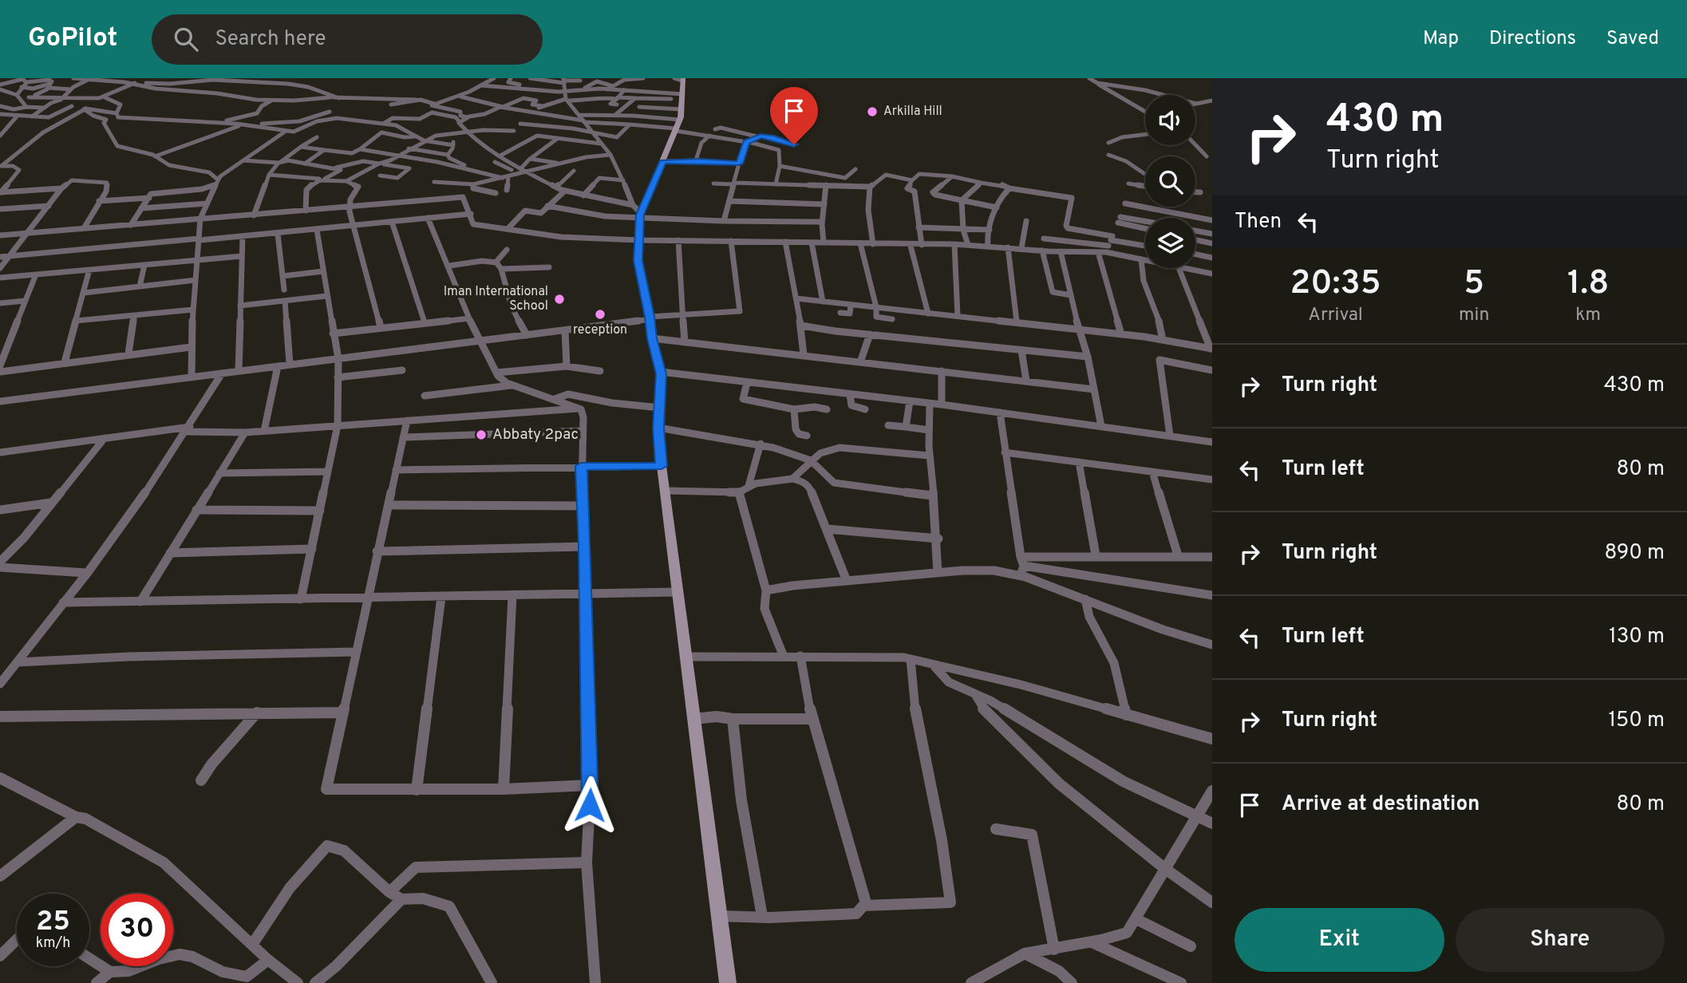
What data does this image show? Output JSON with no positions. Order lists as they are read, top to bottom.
{
  "places": [
    "Arkilla Hill",
    "Iman International School",
    "reception",
    "Abbaty 2pac"
  ],
  "page": {
    "header": "GoPilot",
    "search": "Search here",
    "nav": ["Map", "Directions", "Saved"],
    "turn": ["430 m", "Turn right"],
    "then": "Then",
    "eta": [
      "20:35",
      "Arrival",
      "5",
      "min",
      "1.8",
      "km"
    ],
    "list": [
      {
        "name": "Turn right",
        "value": "430 m"
      },
      {
        "name": "Turn left",
        "value": "80 m"
      },
      {
        "name": "Turn right",
        "value": "890 m"
      },
      {
        "name": "Turn left",
        "value": "130 m"
      },
      {
        "name": "Turn right",
        "value": "150 m"
      },
      {
        "name": "Arrive at destination",
        "value": "80 m"
      }
    ],
    "speed": "25 km/h",
    "limit": "30",
    "buttons": ["Exit", "Share"]
  }
}
